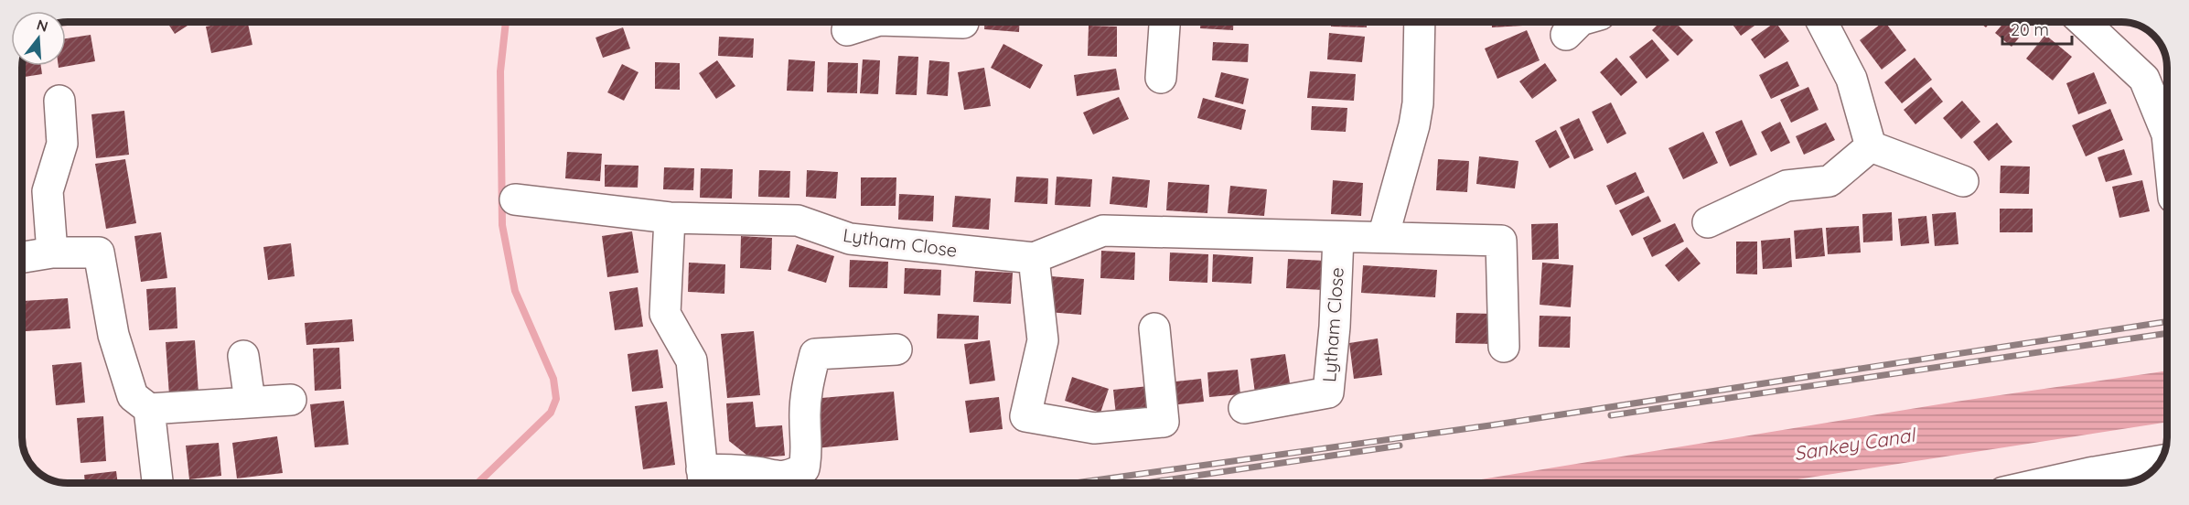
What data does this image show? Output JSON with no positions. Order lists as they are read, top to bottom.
{
  "streets": {
    "street": ["Lytham Close"]
  },
  "water": ["Sankey Canal"],
  "scale_bar": "20 m",
  "north": "top"
}
